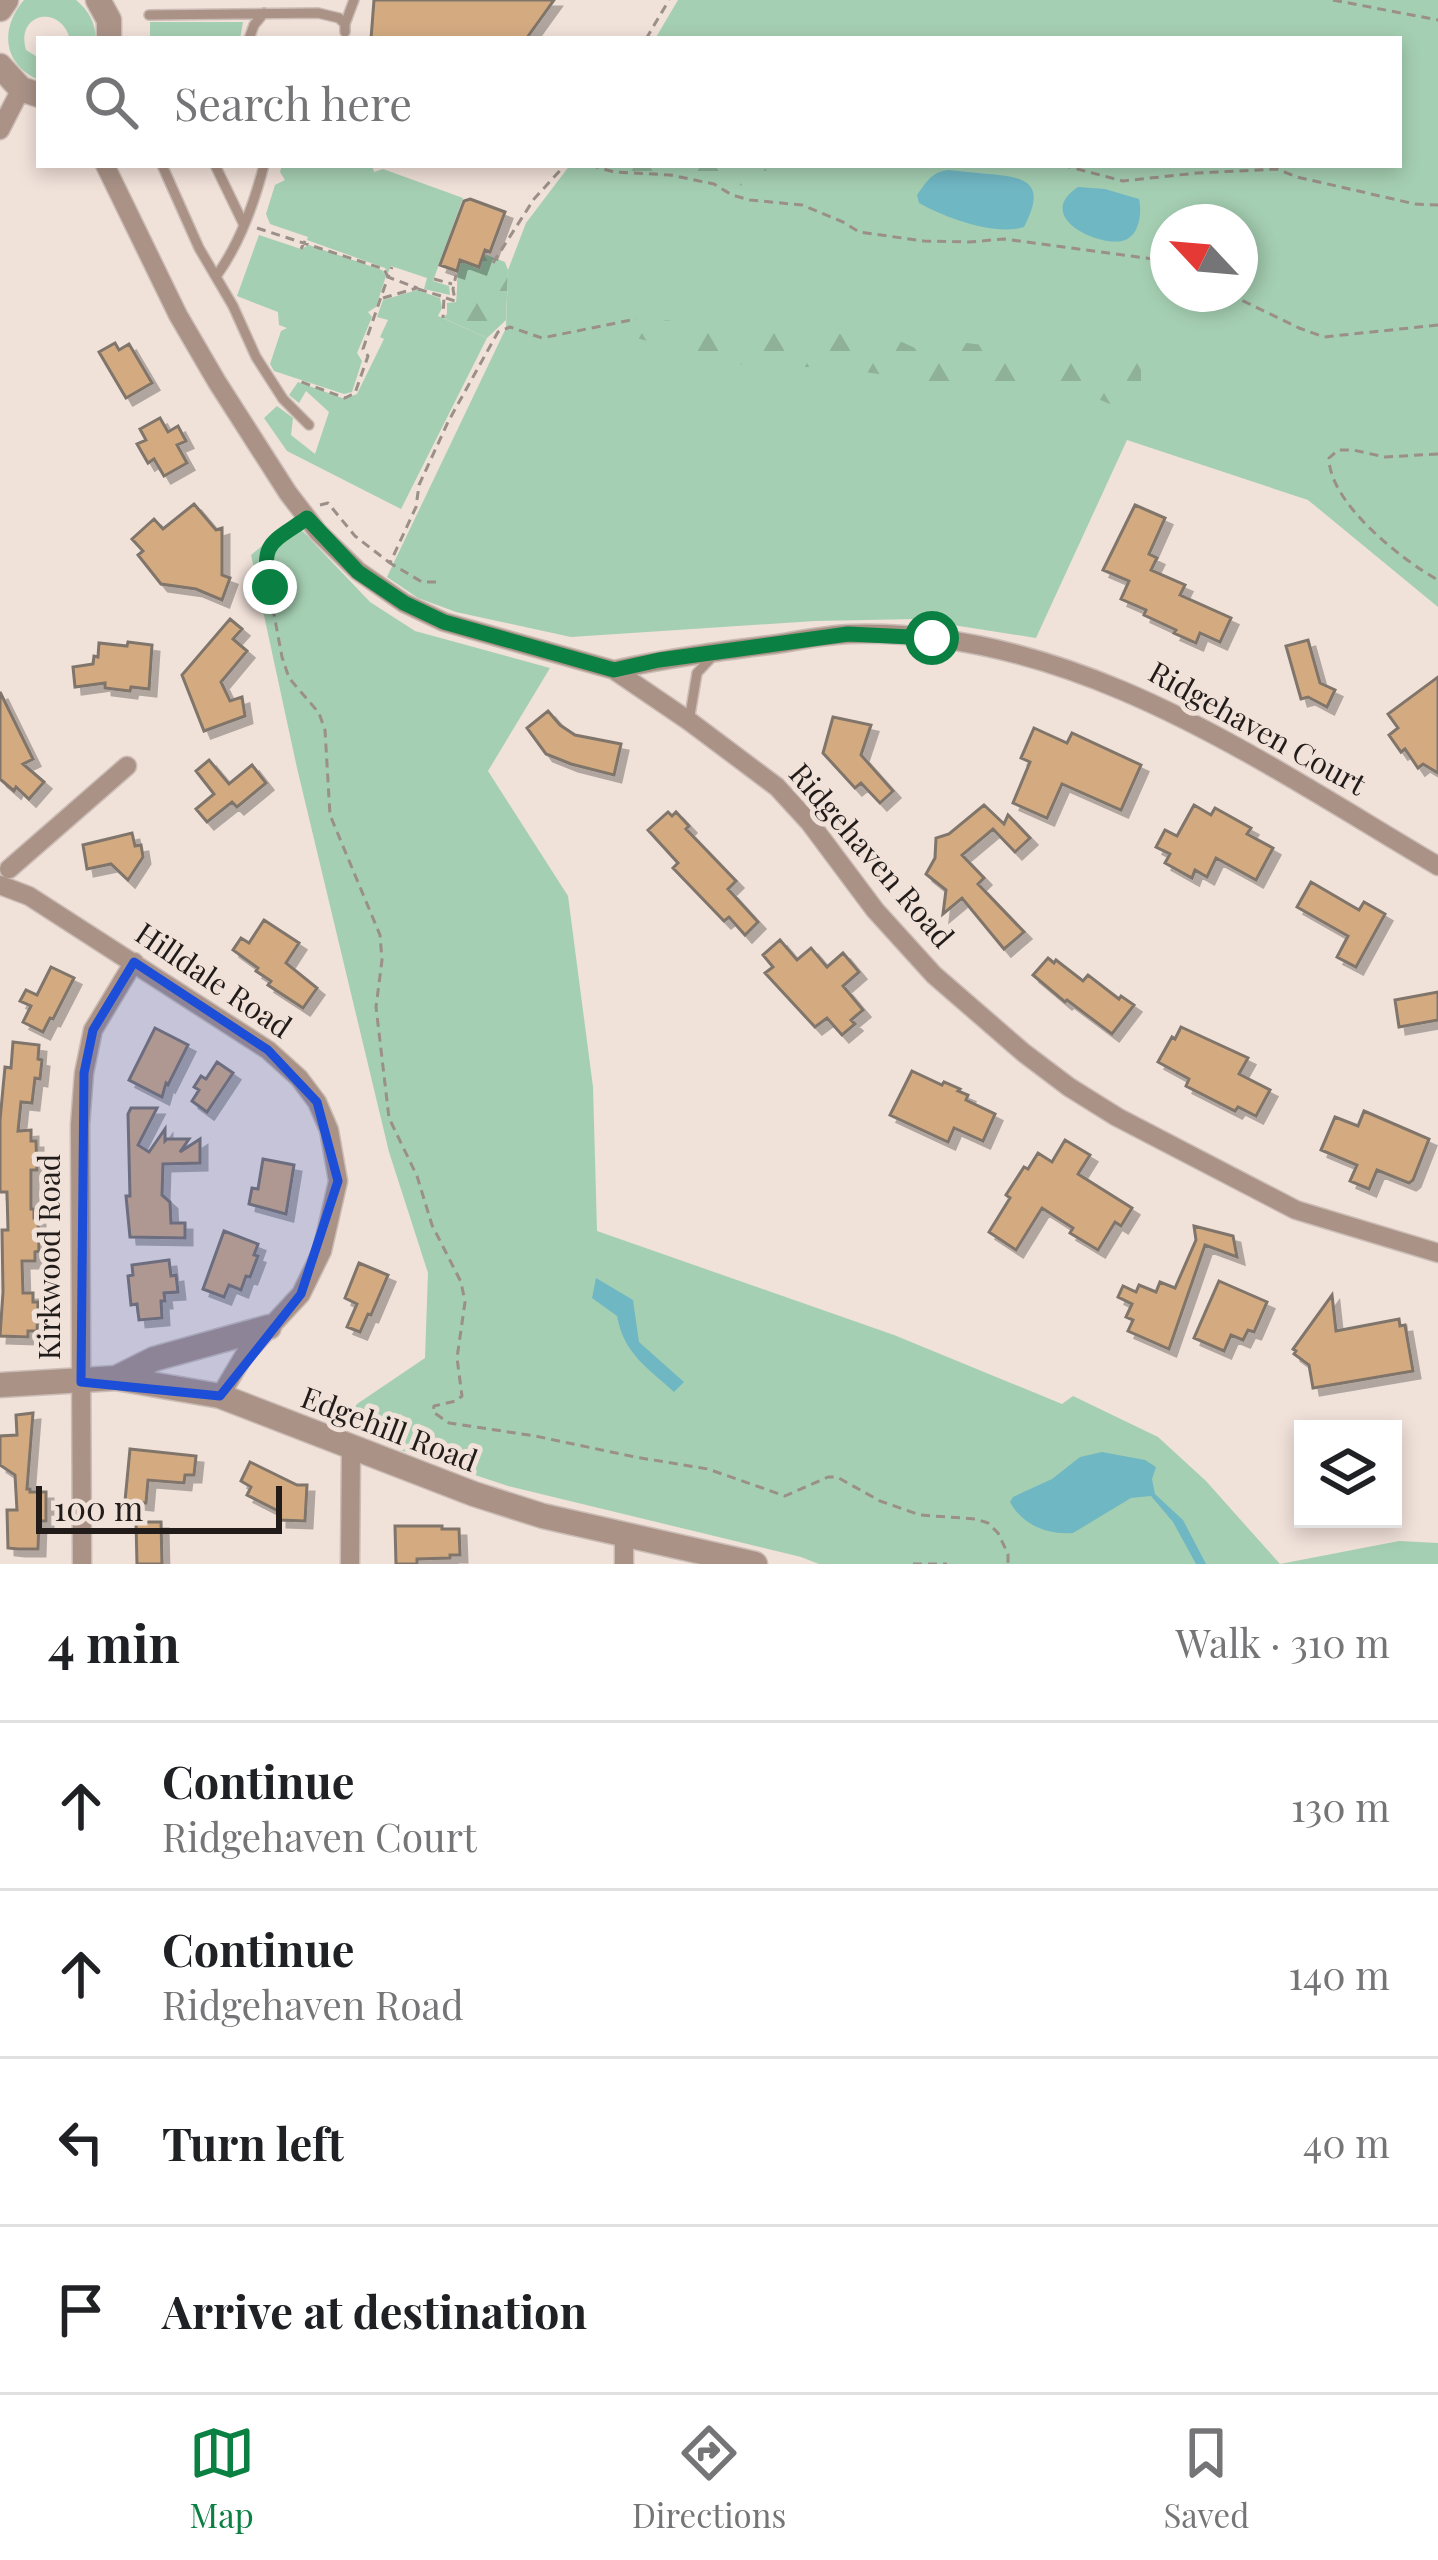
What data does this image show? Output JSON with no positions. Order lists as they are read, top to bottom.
{
  "streets": {
    "street": [
      "Ridgehaven Court",
      "Ridgehaven Road",
      "Hilldale Road",
      "Kirkwood Road",
      "Edgehill Road"
    ]
  },
  "crossings": [
    ["Ridgehaven Court", "Ridgehaven Road"],
    ["Hilldale Road", "Kirkwood Road"],
    ["Hilldale Road", "Edgehill Road"],
    ["Kirkwood Road", "Edgehill Road"]
  ],
  "scale_bar": "100 m",
  "north": "top left",
  "page": {
    "search": "Search here",
    "scale": "100 m",
    "heading": ["4 min", "Walk · 310 m"],
    "list": [
      ["Continue", "Ridgehaven Court", "130 m"],
      ["Continue", "Ridgehaven Road", "140 m"],
      ["Turn left", "40 m"],
      "Arrive at destination"
    ],
    "nav": ["Map", "Directions", "Saved"]
  }
}
